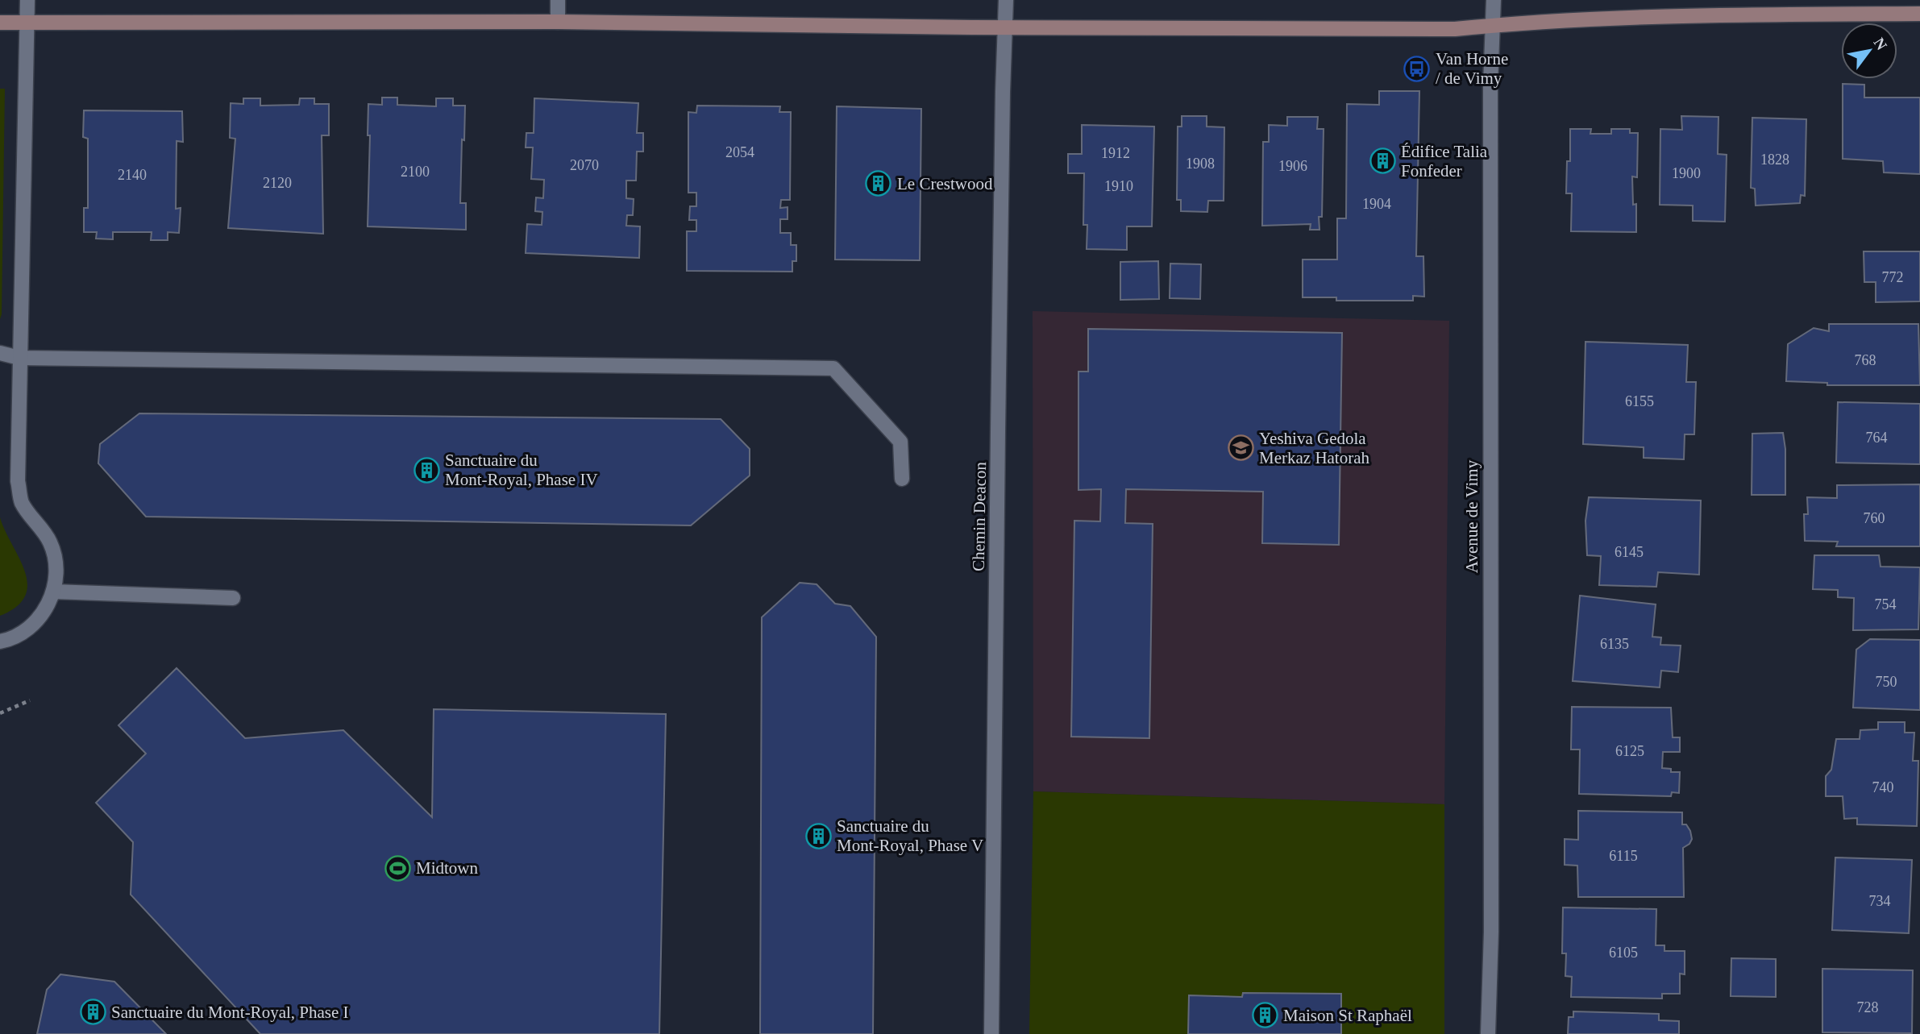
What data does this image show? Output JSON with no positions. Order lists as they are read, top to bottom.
{
  "streets": {
    "street": ["Chemin Deacon", "Avenue de Vimy"]
  },
  "places": {
    "bus stop": ["Van Horne / de Vimy"],
    "building": [
      "Édifice Talia Fonfeder",
      "Le Crestwood",
      "Sanctuaire du Mont-Royal, Phase IV",
      "Sanctuaire du Mont-Royal, Phase V",
      "Sanctuaire du Mont-Royal, Phase I",
      "Maison St Raphaël"
    ],
    "school or university": ["Yeshiva Gedola Merkaz Hatorah"],
    "sports": ["Midtown"]
  },
  "house_numbers": [
    "2054",
    "1912",
    "1828",
    "1908",
    "2070",
    "1906",
    "2100",
    "1900",
    "2140",
    "2120",
    "1910",
    "1904",
    "772",
    "768",
    "6155",
    "764",
    "760",
    "6145",
    "754",
    "6135",
    "750",
    "6125",
    "740",
    "6115",
    "734",
    "6105",
    "728"
  ],
  "north": "top right"
}
